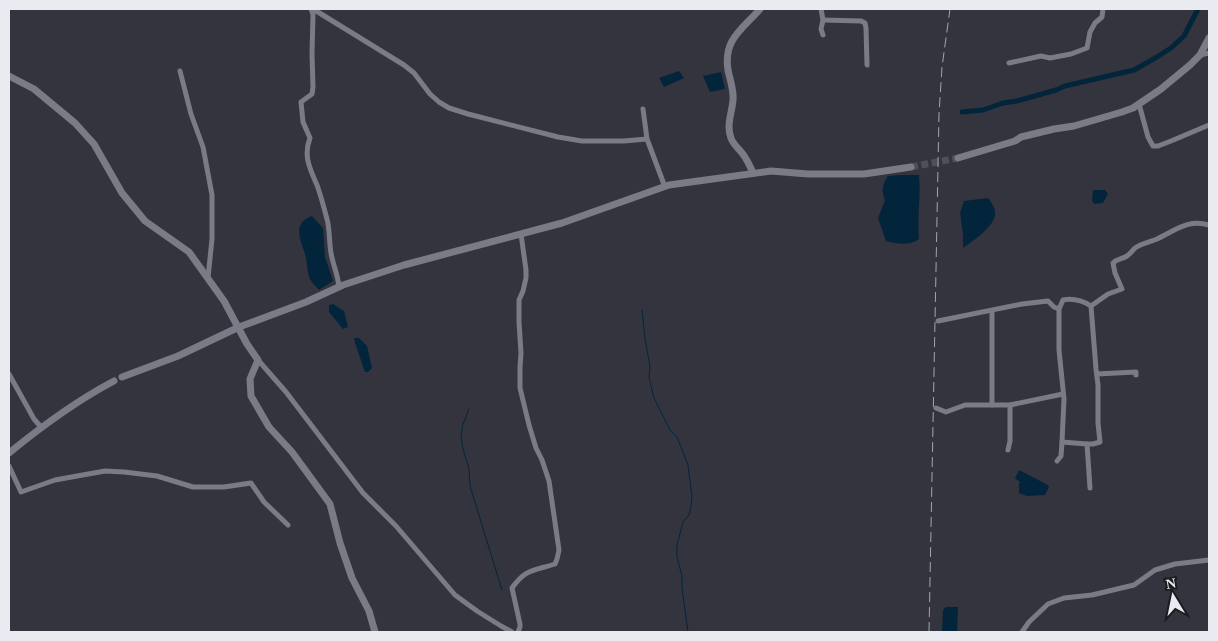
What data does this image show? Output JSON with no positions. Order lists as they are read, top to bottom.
{
  "north": "top"
}
